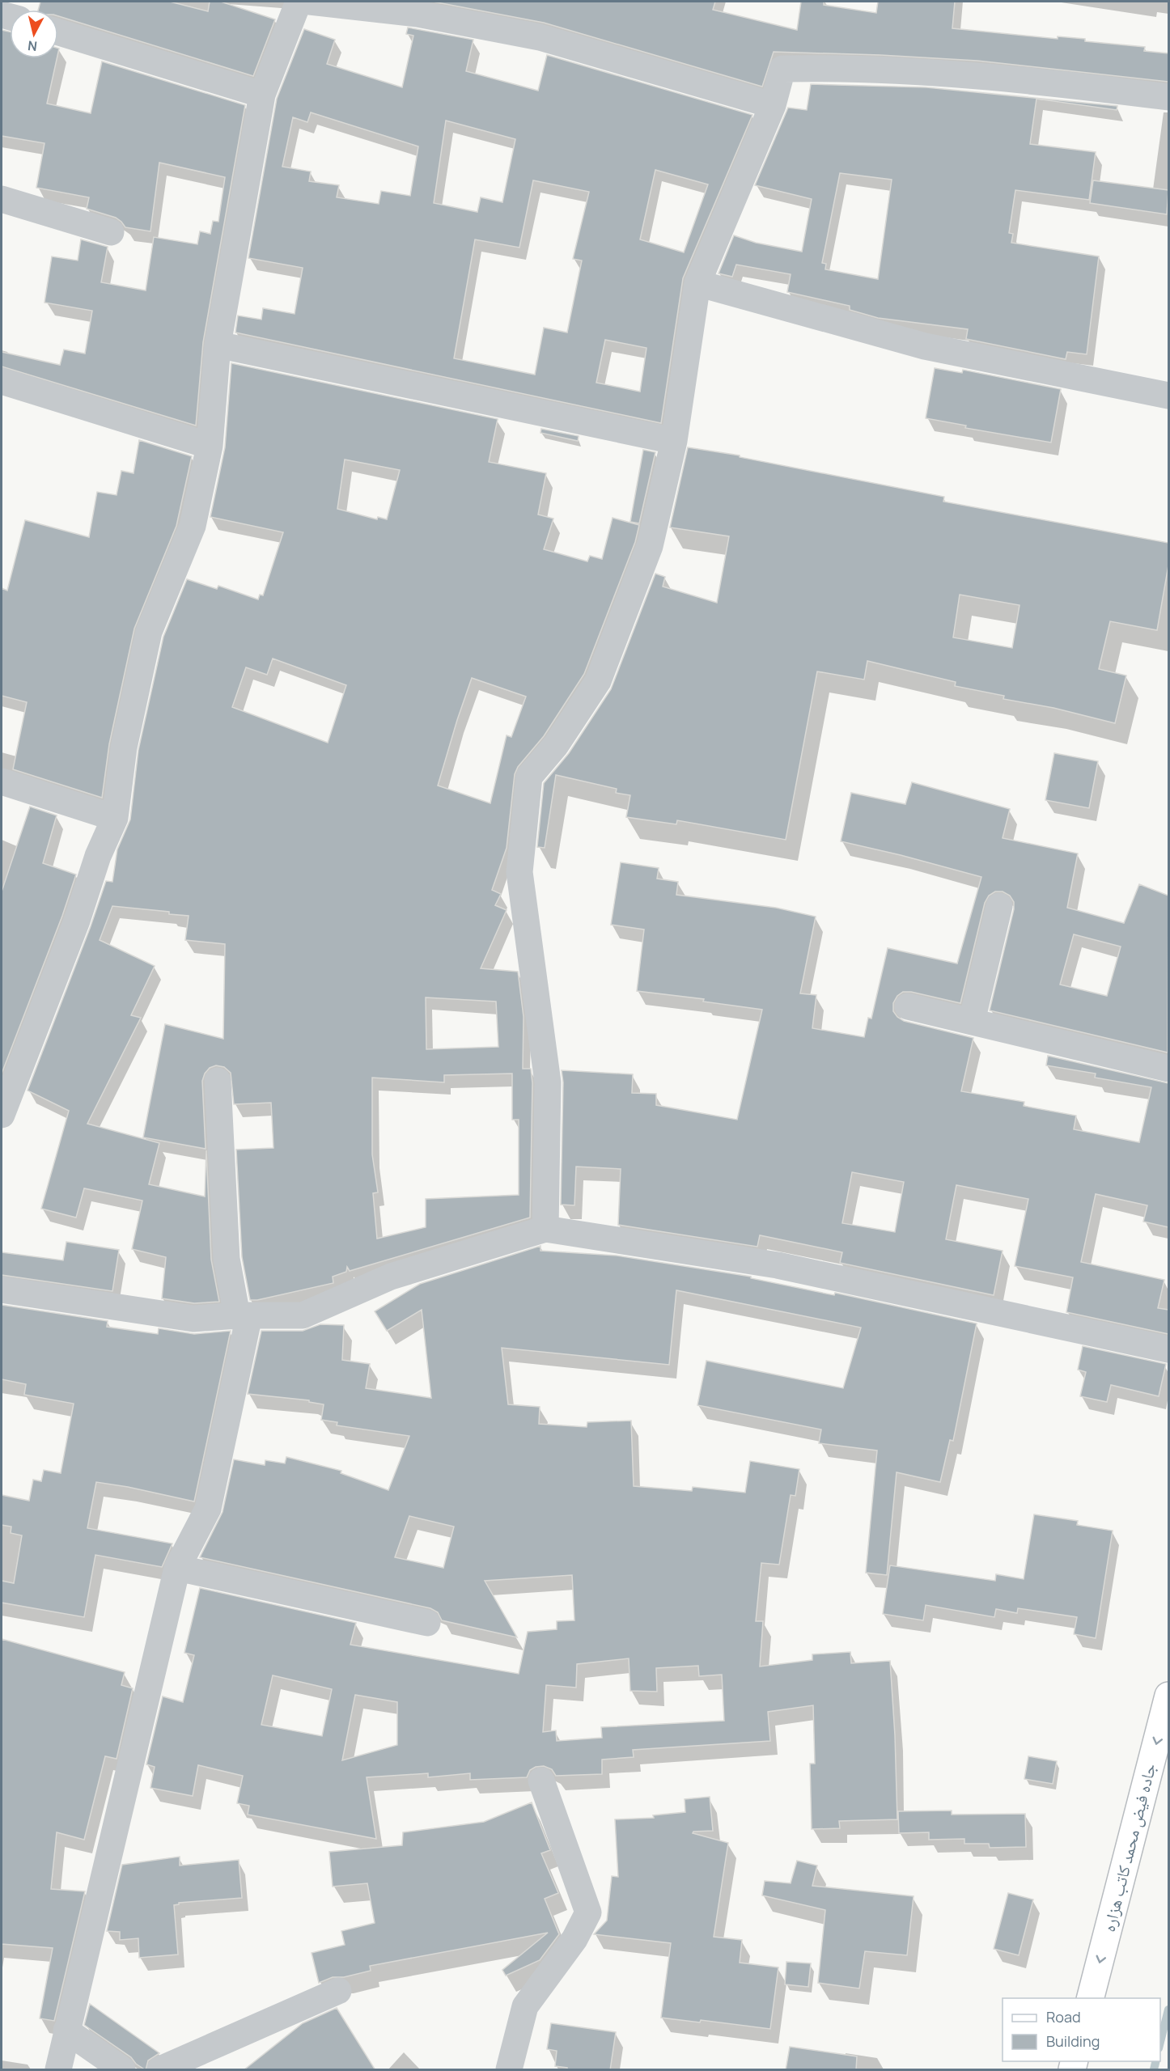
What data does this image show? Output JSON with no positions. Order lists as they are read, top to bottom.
{
  "streets": {
    "main road": ["جاده فیض محمد کاتب هزاره"]
  },
  "one_way": ["جاده فیض محمد کاتب هزاره"],
  "legend": ["Road", "Building"],
  "north": "bottom"
}
